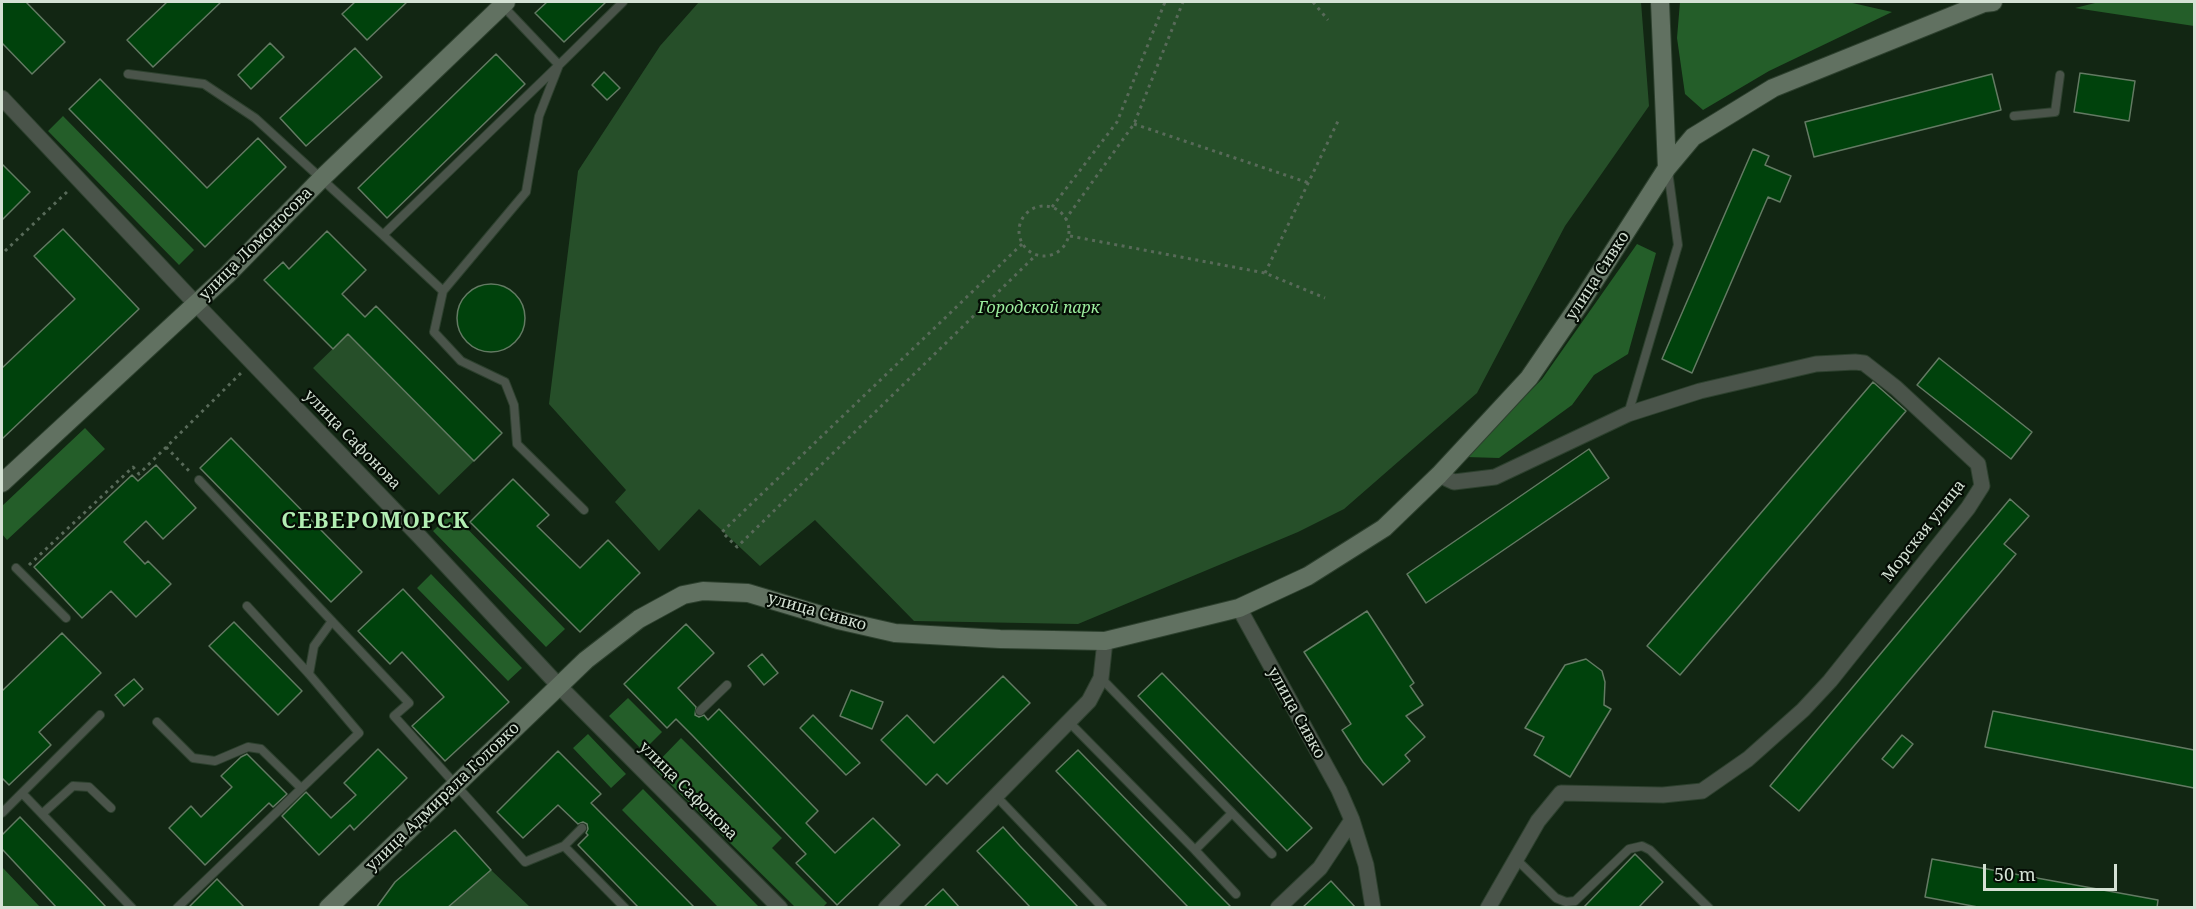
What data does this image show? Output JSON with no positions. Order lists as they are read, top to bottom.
{
  "streets": {
    "street": [
      "улица Ломоносова",
      "улица Сивко",
      "улица Сафонова",
      "Морская улица",
      "улица Адмирала Головко"
    ]
  },
  "crossings": [
    ["улица Ломоносова", "улица Сафонова"],
    ["улица Сивко", "улица Сафонова"],
    ["улица Сивко", "Морская улица"],
    ["улица Сивко", "улица Адмирала Головко"],
    ["улица Сафонова", "улица Адмирала Головко"]
  ],
  "districts": ["СЕВЕРОМОРСК"],
  "parks": ["Городской парк"],
  "scale_bar": "50 m"
}
